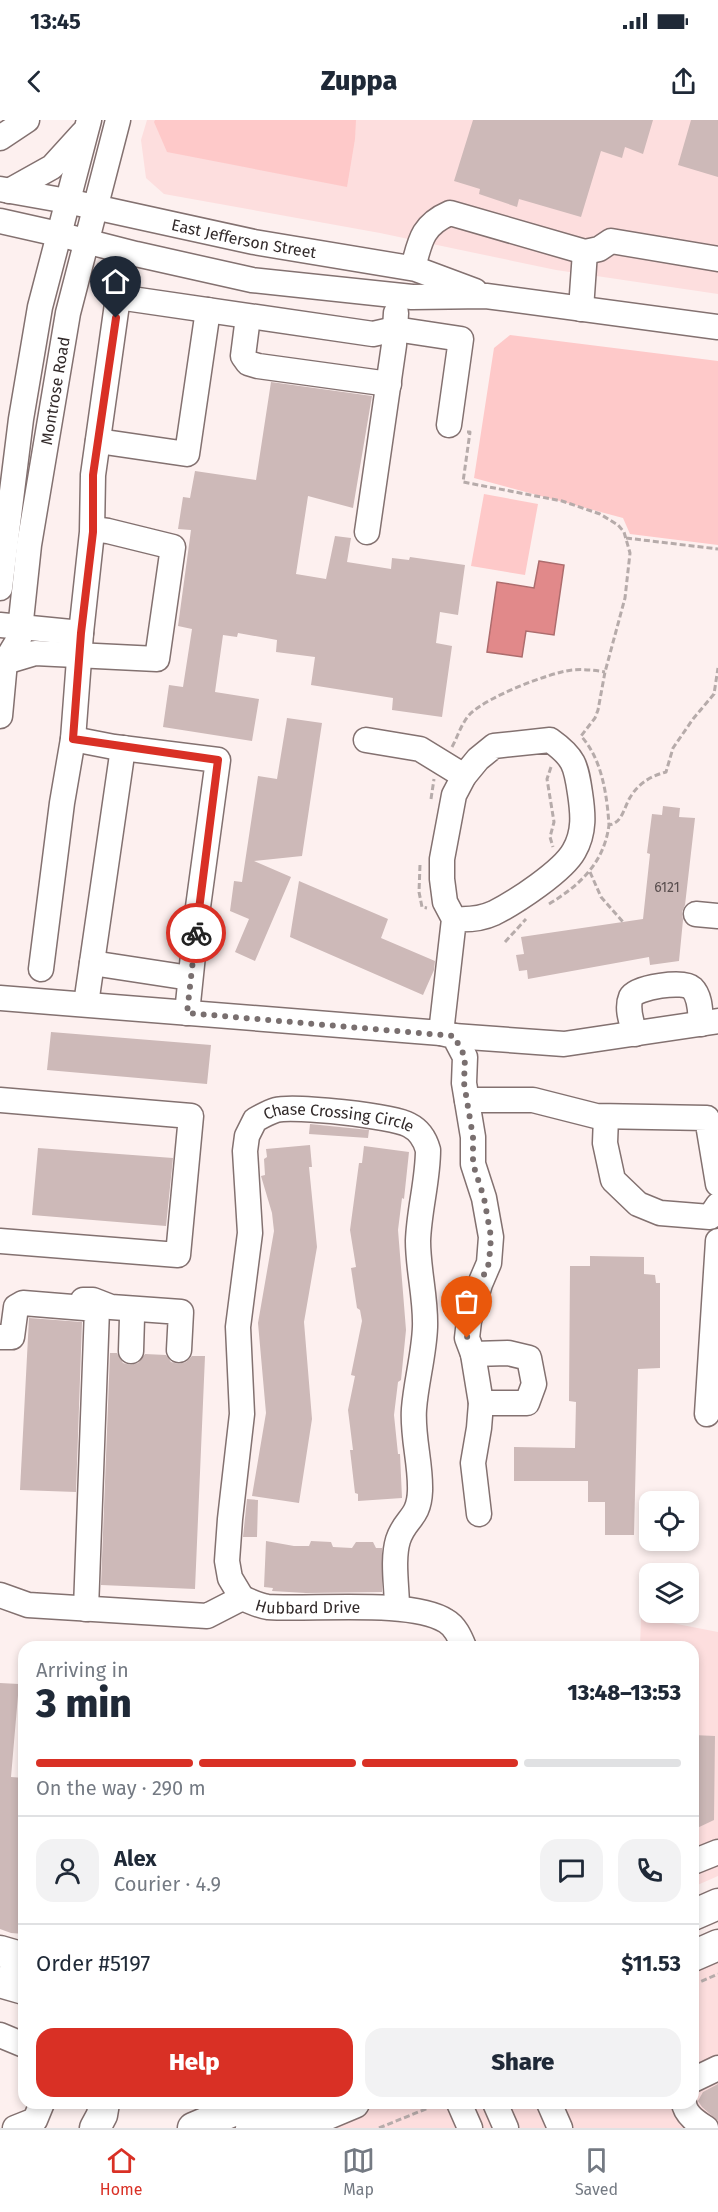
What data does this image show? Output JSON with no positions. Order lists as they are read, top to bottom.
{
  "streets": {
    "street": [
      "East Jefferson Street",
      "Montrose Road",
      "Chase Crossing Circle",
      "Hubbard Drive"
    ]
  },
  "crossings": [
    ["East Jefferson Street", "Montrose Road"],
    ["Chase Crossing Circle", "Hubbard Drive"]
  ],
  "house_numbers": ["6121"],
  "page": {
    "status": "13:45",
    "header": "Zuppa",
    "heading": ["3 min", "Arriving in", "13:48–13:53"],
    "panel": [
      "Alex",
      "Courier · 4.9",
      "Order #5197",
      "$11.53"
    ],
    "bar": "On the way · 290 m",
    "buttons": ["Help", "Share"],
    "tabs": ["Home", "Map", "Saved"]
  }
}
